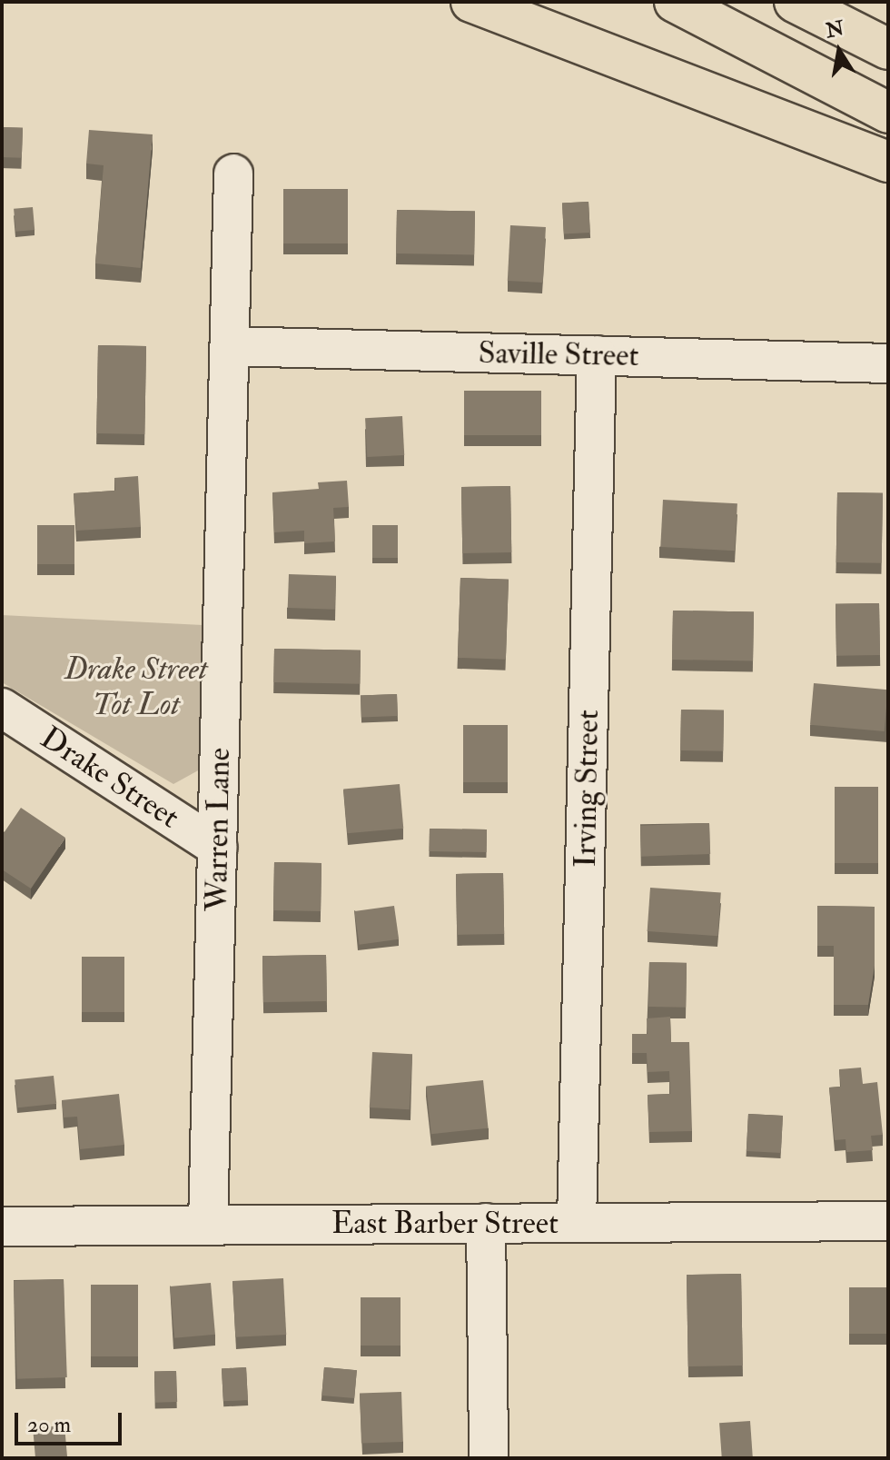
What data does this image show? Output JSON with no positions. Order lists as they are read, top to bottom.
{
  "streets": {
    "street": [
      "Saville Street",
      "Drake Street",
      "Irving Street",
      "Warren Lane",
      "East Barber Street"
    ]
  },
  "crossings": [
    ["Saville Street", "Irving Street"],
    ["Saville Street", "Warren Lane"],
    ["Drake Street", "Warren Lane"],
    ["Irving Street", "East Barber Street"],
    ["Warren Lane", "East Barber Street"]
  ],
  "parks": ["Drake Street Tot Lot"],
  "scale_bar": "20 m",
  "north": "top"
}
